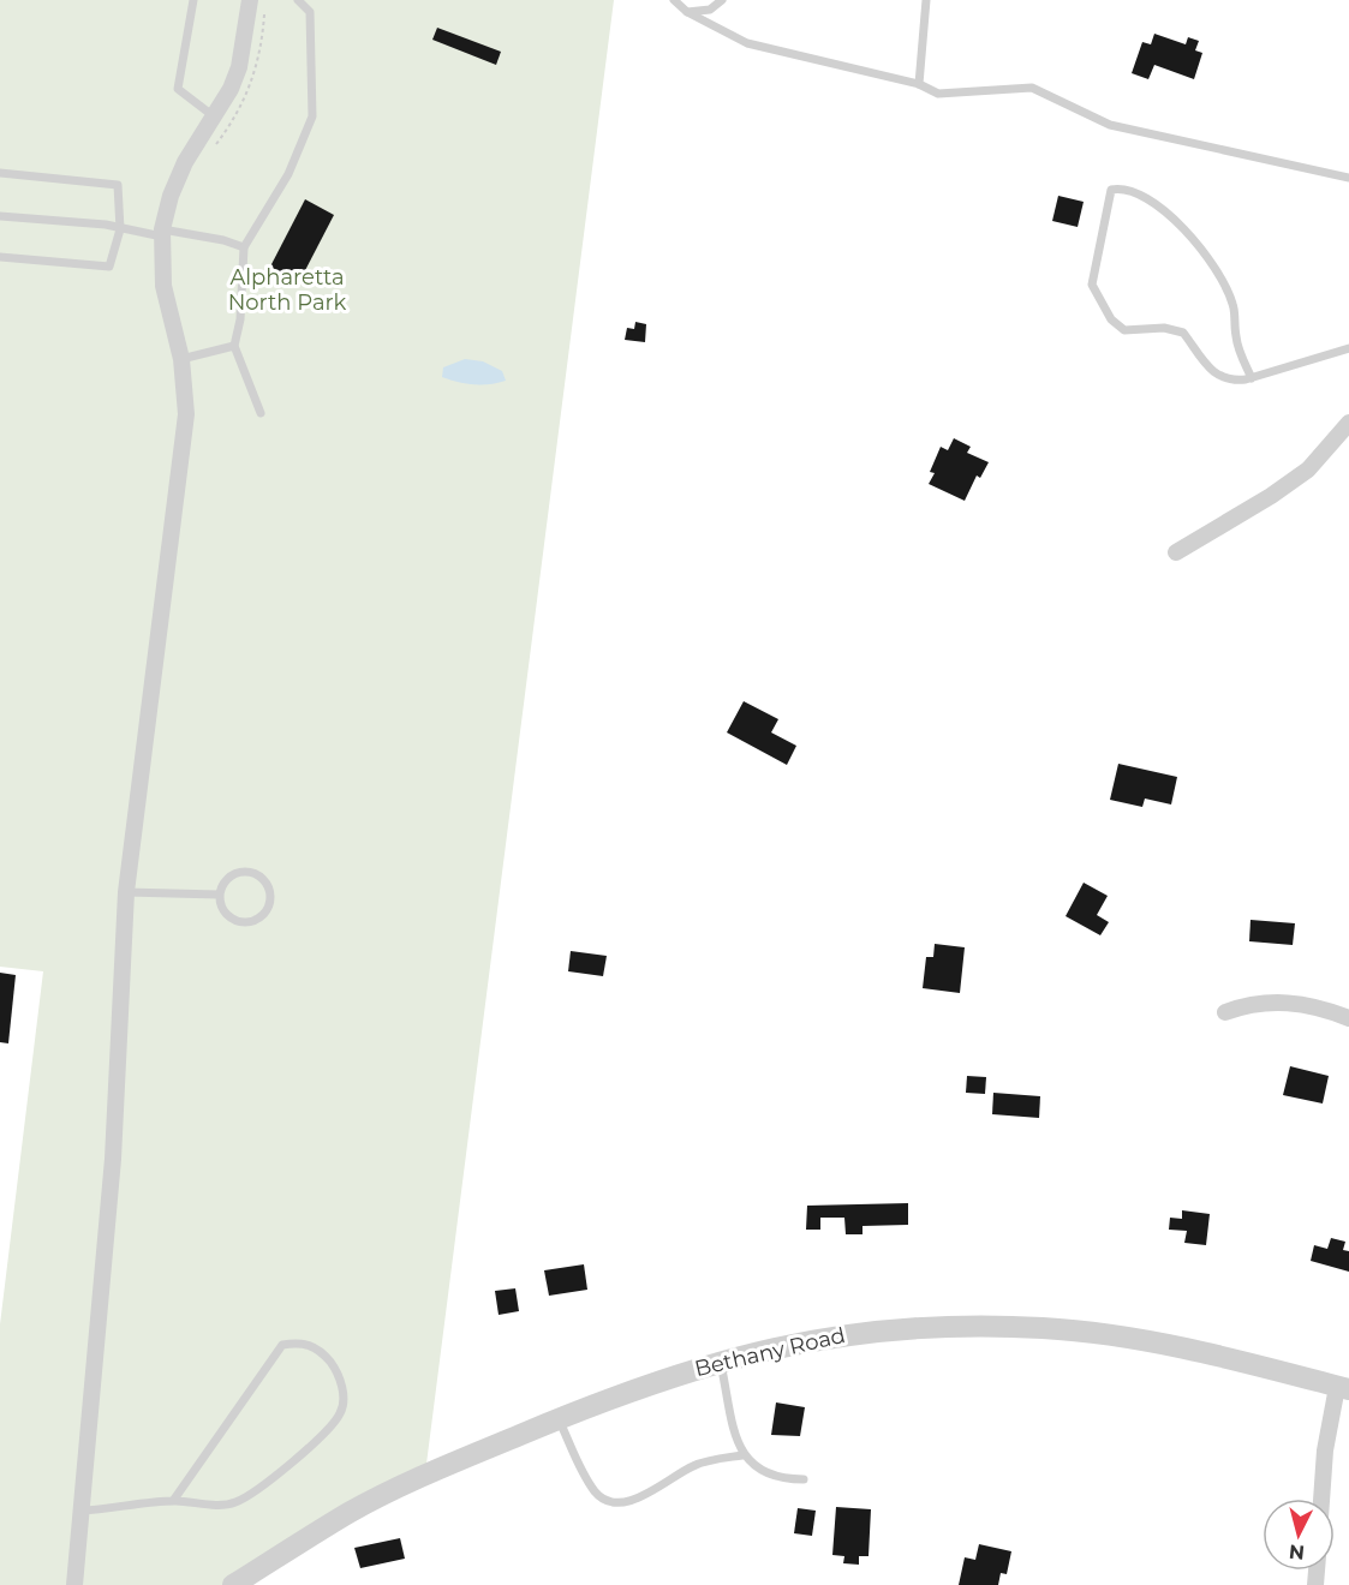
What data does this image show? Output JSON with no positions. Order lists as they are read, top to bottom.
{
  "streets": {
    "street": ["Bethany Road"]
  },
  "parks": ["Alpharetta North Park"],
  "north": "bottom"
}
